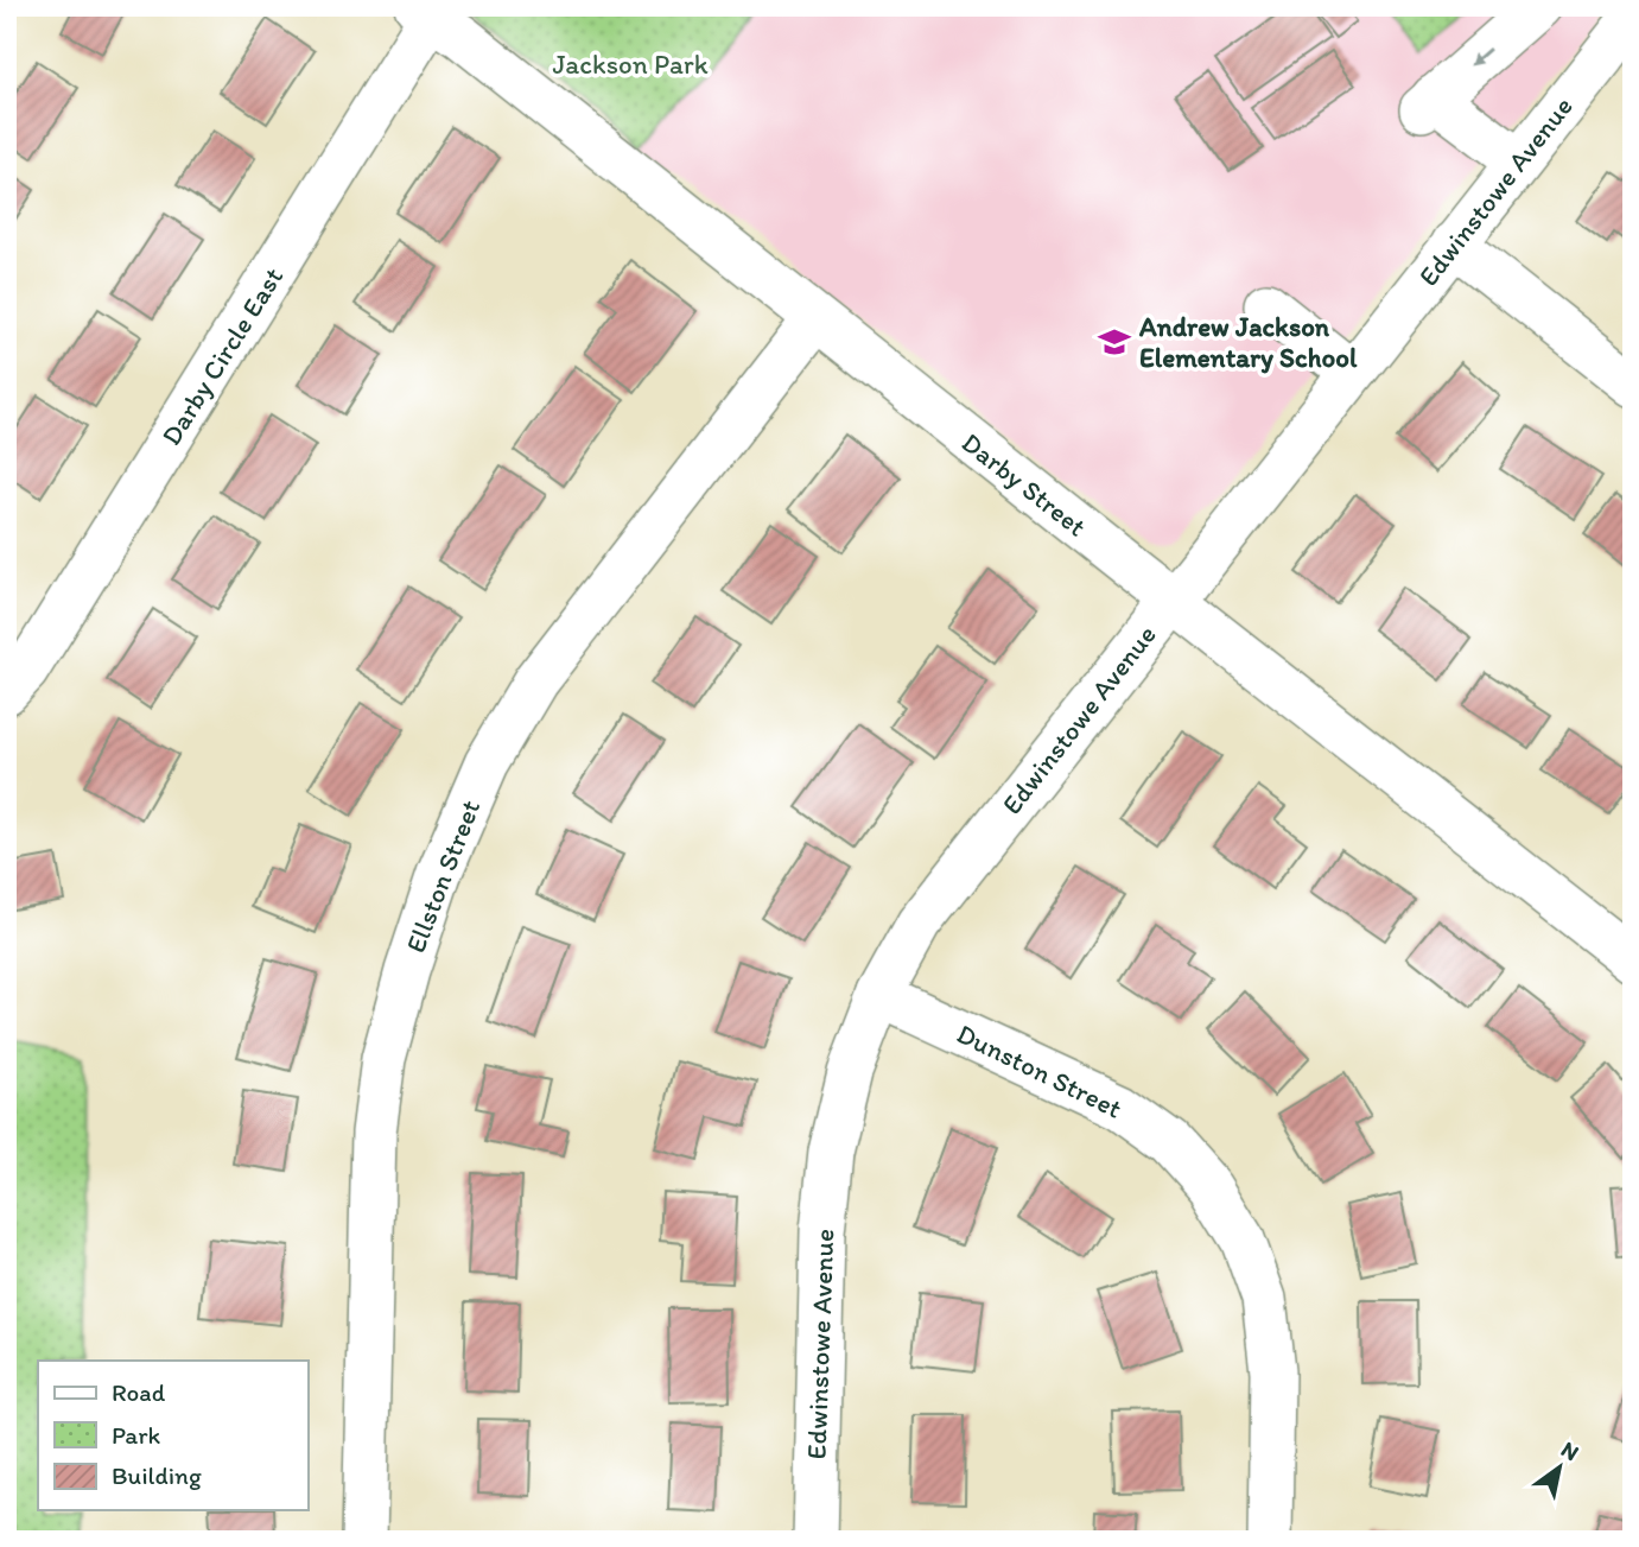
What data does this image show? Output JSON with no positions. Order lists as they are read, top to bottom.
{
  "streets": {
    "street": [
      "Edwinstowe Avenue",
      "Darby Circle East",
      "Darby Street",
      "Ellston Street",
      "Dunston Street"
    ]
  },
  "crossings": [
    ["Edwinstowe Avenue", "Darby Street"],
    ["Edwinstowe Avenue", "Dunston Street"],
    ["Darby Circle East", "Darby Street"],
    ["Darby Street", "Ellston Street"]
  ],
  "parks": ["Jackson Park"],
  "places": {
    "school or university": ["Andrew Jackson Elementary School"]
  },
  "legend": ["Road", "Park", "Building"],
  "north": "top right"
}
